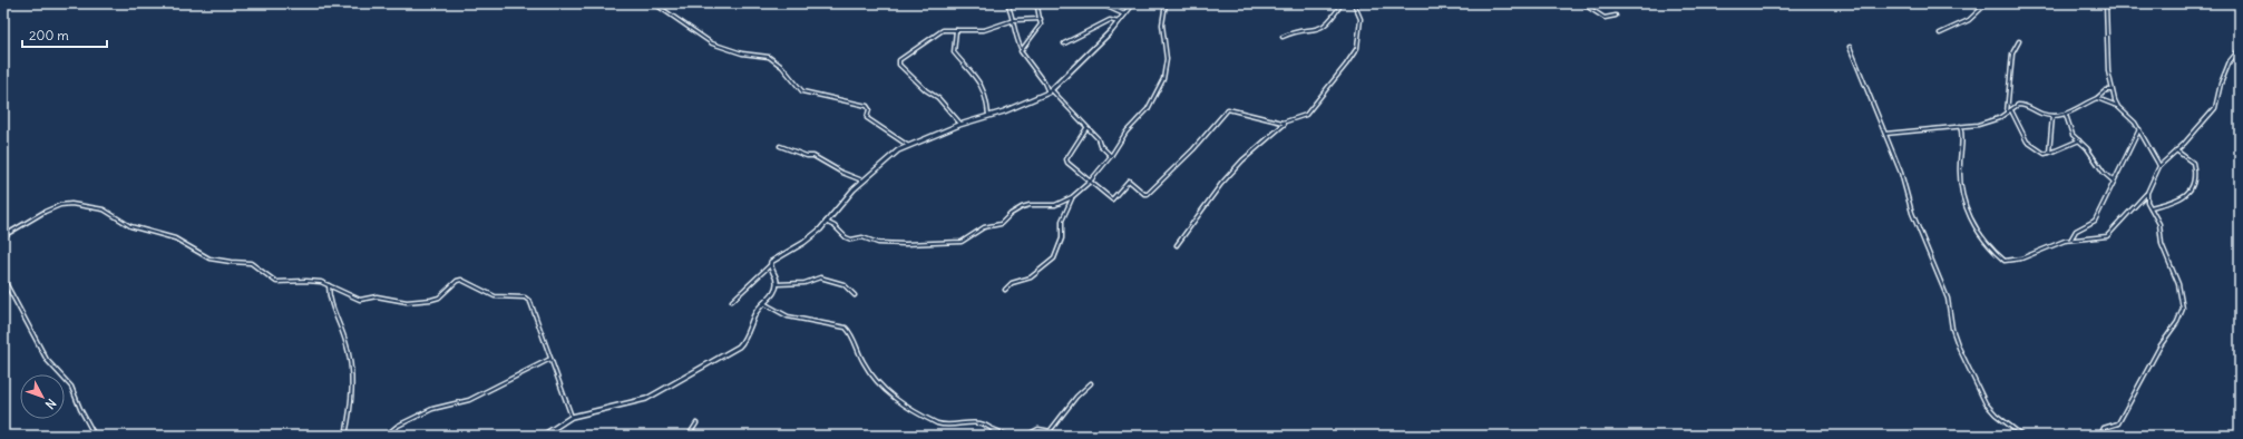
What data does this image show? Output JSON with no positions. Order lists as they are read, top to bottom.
{
  "scale_bar": "200 m",
  "north": "bottom right"
}
